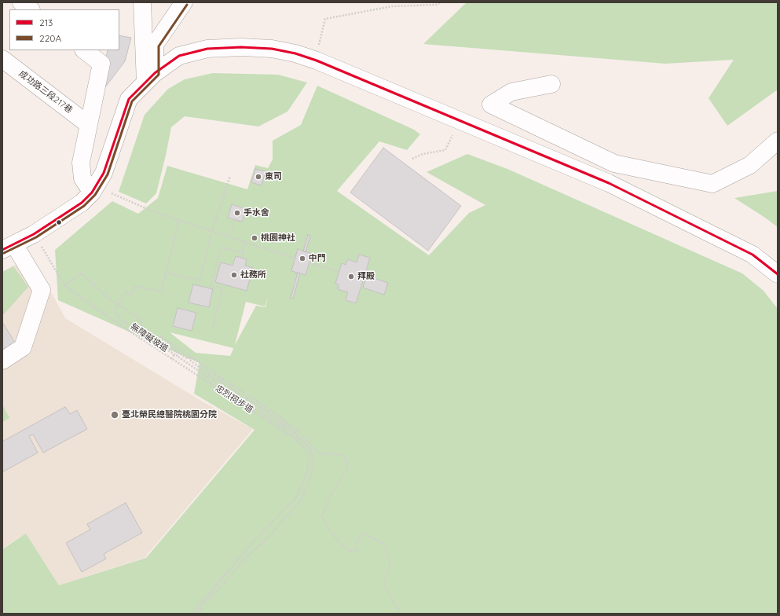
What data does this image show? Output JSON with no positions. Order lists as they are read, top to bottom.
{
  "streets": {
    "street": ["成功路三段217巷"],
    "path": ["無障礙坡道", "忠烈祠步道"]
  },
  "crossings": [
    ["無障礙坡道", "忠烈祠步道"]
  ],
  "places": [
    "東司",
    "手水舍",
    "桃園神社",
    "中門",
    "社務所",
    "拜殿",
    "臺北榮民總醫院桃園分院"
  ],
  "lines": ["transit line 220A", "transit line 213"],
  "legend": ["213", "220A"]
}
